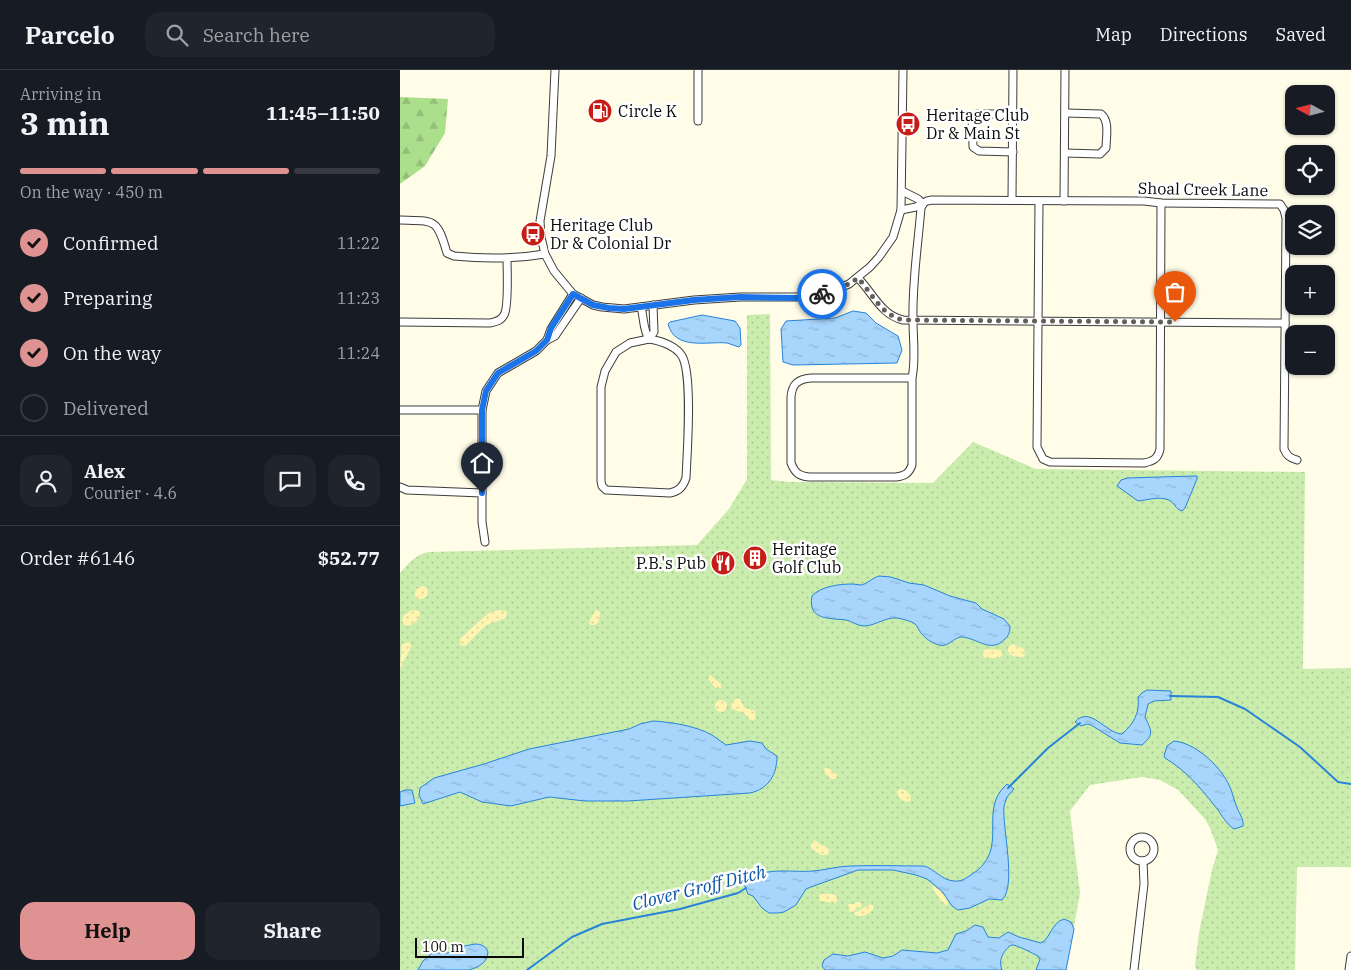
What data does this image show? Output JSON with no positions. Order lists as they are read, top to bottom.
{
  "streets": {
    "street": ["Shoal Creek Lane"]
  },
  "water": ["Clover Groff Ditch"],
  "places": {
    "fuel station": ["Circle K"],
    "bus stop": ["Heritage Club Dr & Main St", "Heritage Club Dr & Colonial Dr"],
    "building": ["Heritage Golf Club"],
    "restaurant": ["P.B.'s Pub"]
  },
  "scale_bar": "100 m",
  "north": "left",
  "page": {
    "header": "Parcelo",
    "search": "Search here",
    "nav": ["Map", "Directions", "Saved"],
    "heading": ["3 min", "Arriving in", "11:45–11:50"],
    "panel": [
      "Alex",
      "Courier · 4.6",
      "Order #6146",
      "$52.77"
    ],
    "map_buttons": ["+", "−"],
    "bar": "On the way · 450 m",
    "list": [
      ["Confirmed", "11:22"],
      ["Preparing", "11:23"],
      ["On the way", "11:24"],
      "Delivered"
    ],
    "buttons": ["Help", "Share"],
    "scale": "100 m"
  }
}
